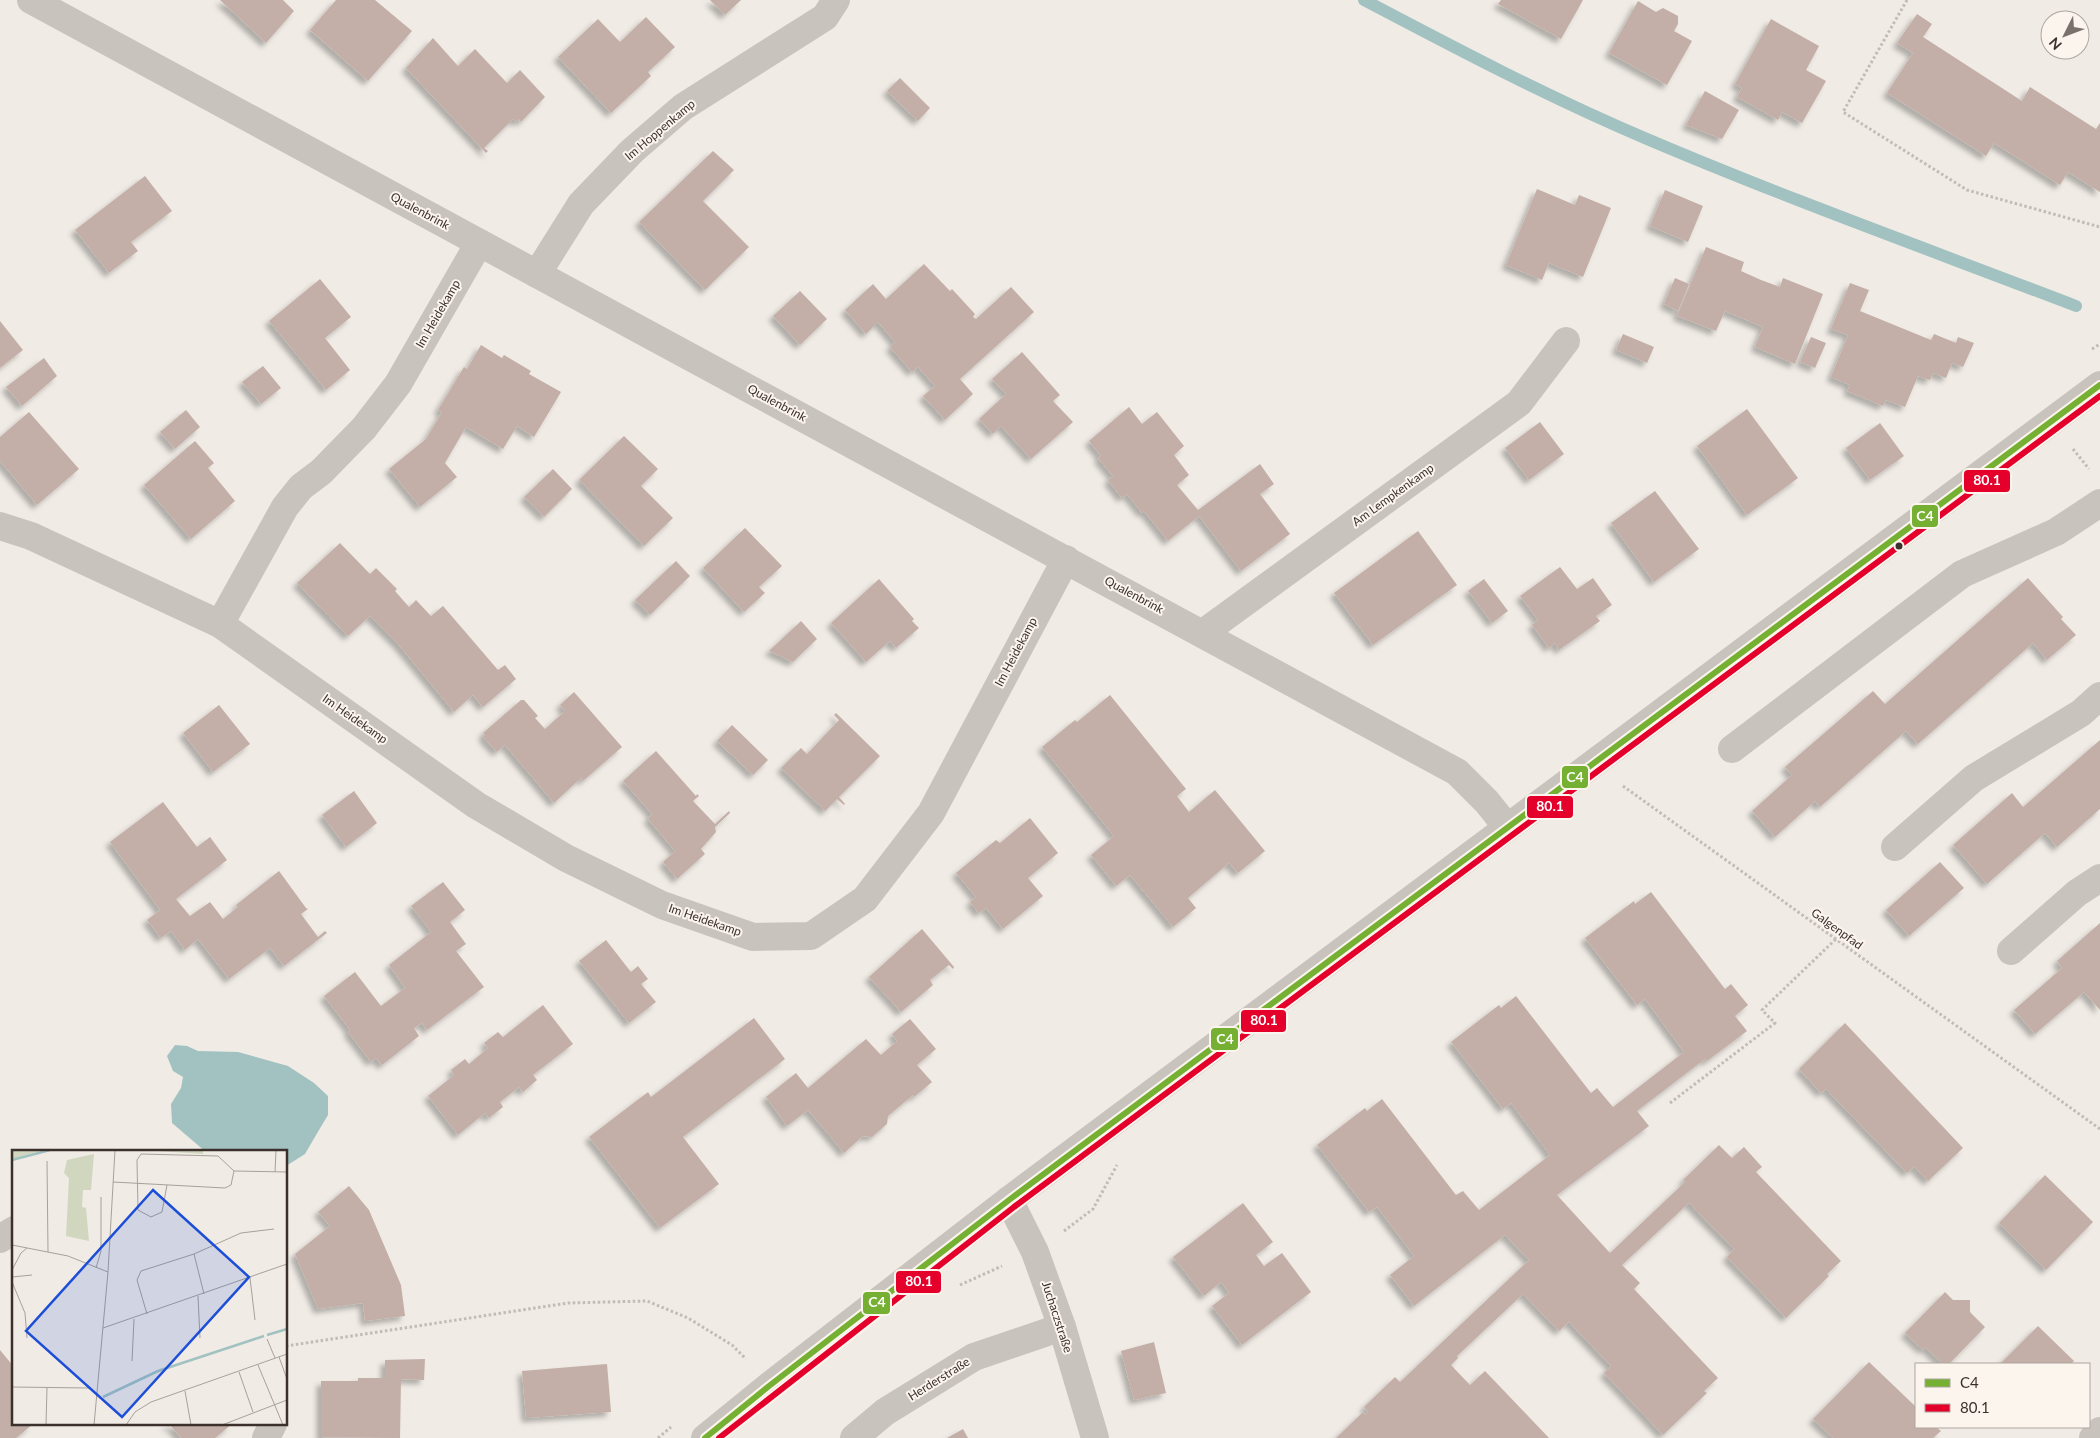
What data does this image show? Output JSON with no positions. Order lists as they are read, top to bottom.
{
  "streets": {
    "street": [
      "Im Hoppenkamp",
      "Qualenbrink",
      "Im Heidekamp",
      "Am Lempkenkamp",
      "Juchaczstraße",
      "Herderstraße"
    ],
    "path": ["Galgenpfad"]
  },
  "crossings": [
    ["Im Hoppenkamp", "Qualenbrink"],
    ["Qualenbrink", "Im Heidekamp"],
    ["Qualenbrink", "Am Lempkenkamp"],
    ["Juchaczstraße", "Herderstraße"]
  ],
  "lines": ["transit line C4", "transit line 80.1"],
  "legend": ["C4", "80.1"],
  "north": "bottom left"
}
